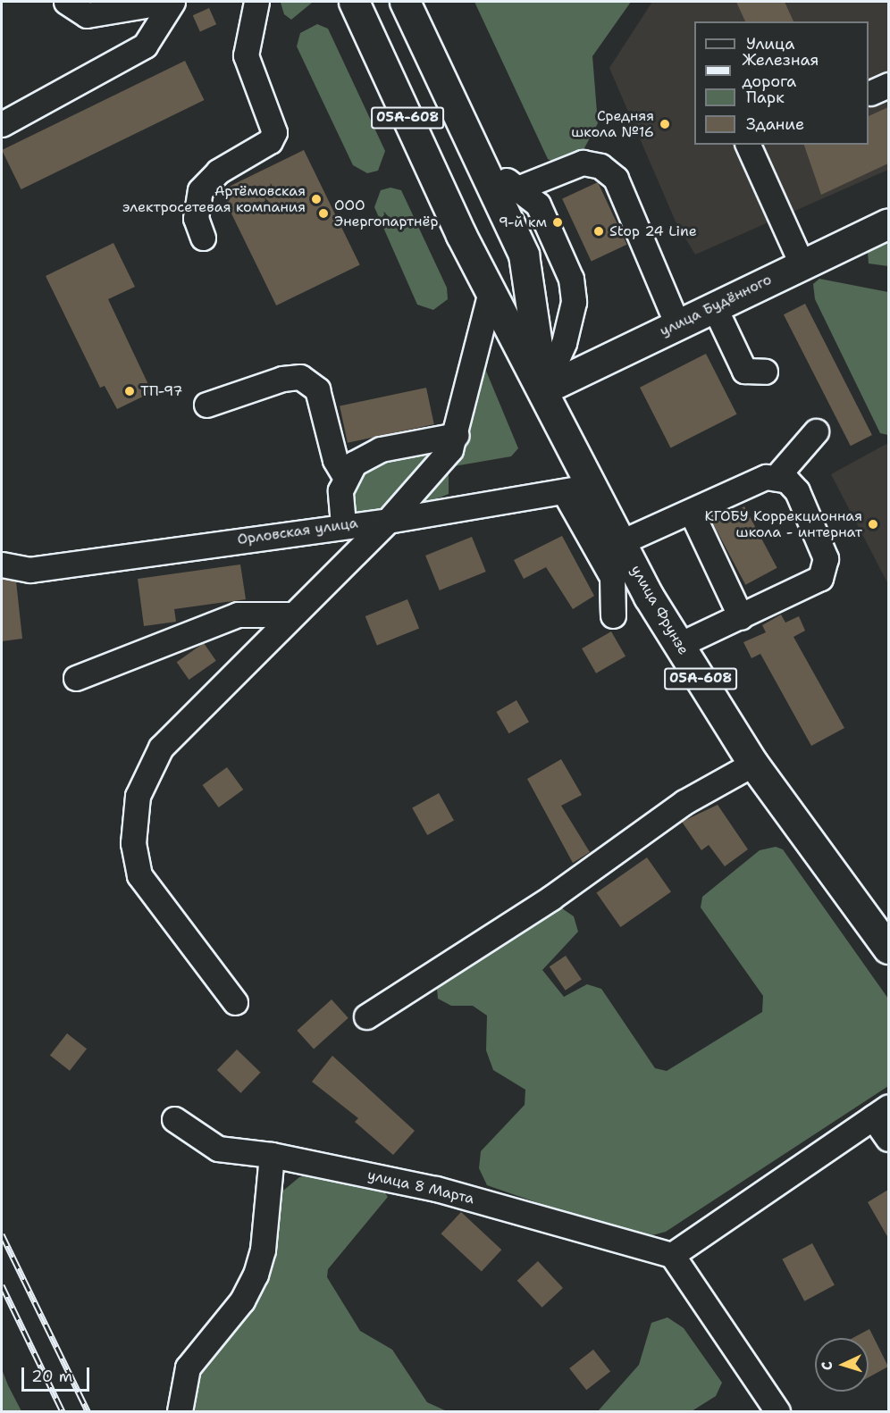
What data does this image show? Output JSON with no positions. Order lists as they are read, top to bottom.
{
  "streets": {
    "main road": ["05А-608", "улица Будённого", "улица Фрунзе"],
    "street": ["Орловская улица", "улица 8 Марта"]
  },
  "crossings": [
    ["улица Будённого", "улица Фрунзе"],
    ["Орловская улица", "улица Фрунзе"]
  ],
  "places": [
    "Средняя школа №16",
    "Артёмовская электросетевая компания",
    "ООО Энергопартнёр",
    "9-й км",
    "Stop 24 Line",
    "ТП-97",
    "КГОБУ Коррекционная школа - интернат"
  ],
  "legend": [
    "Улица",
    "Железная дорога",
    "Парк",
    "Здание"
  ],
  "scale_bar": "20 m",
  "north": "left"
}
